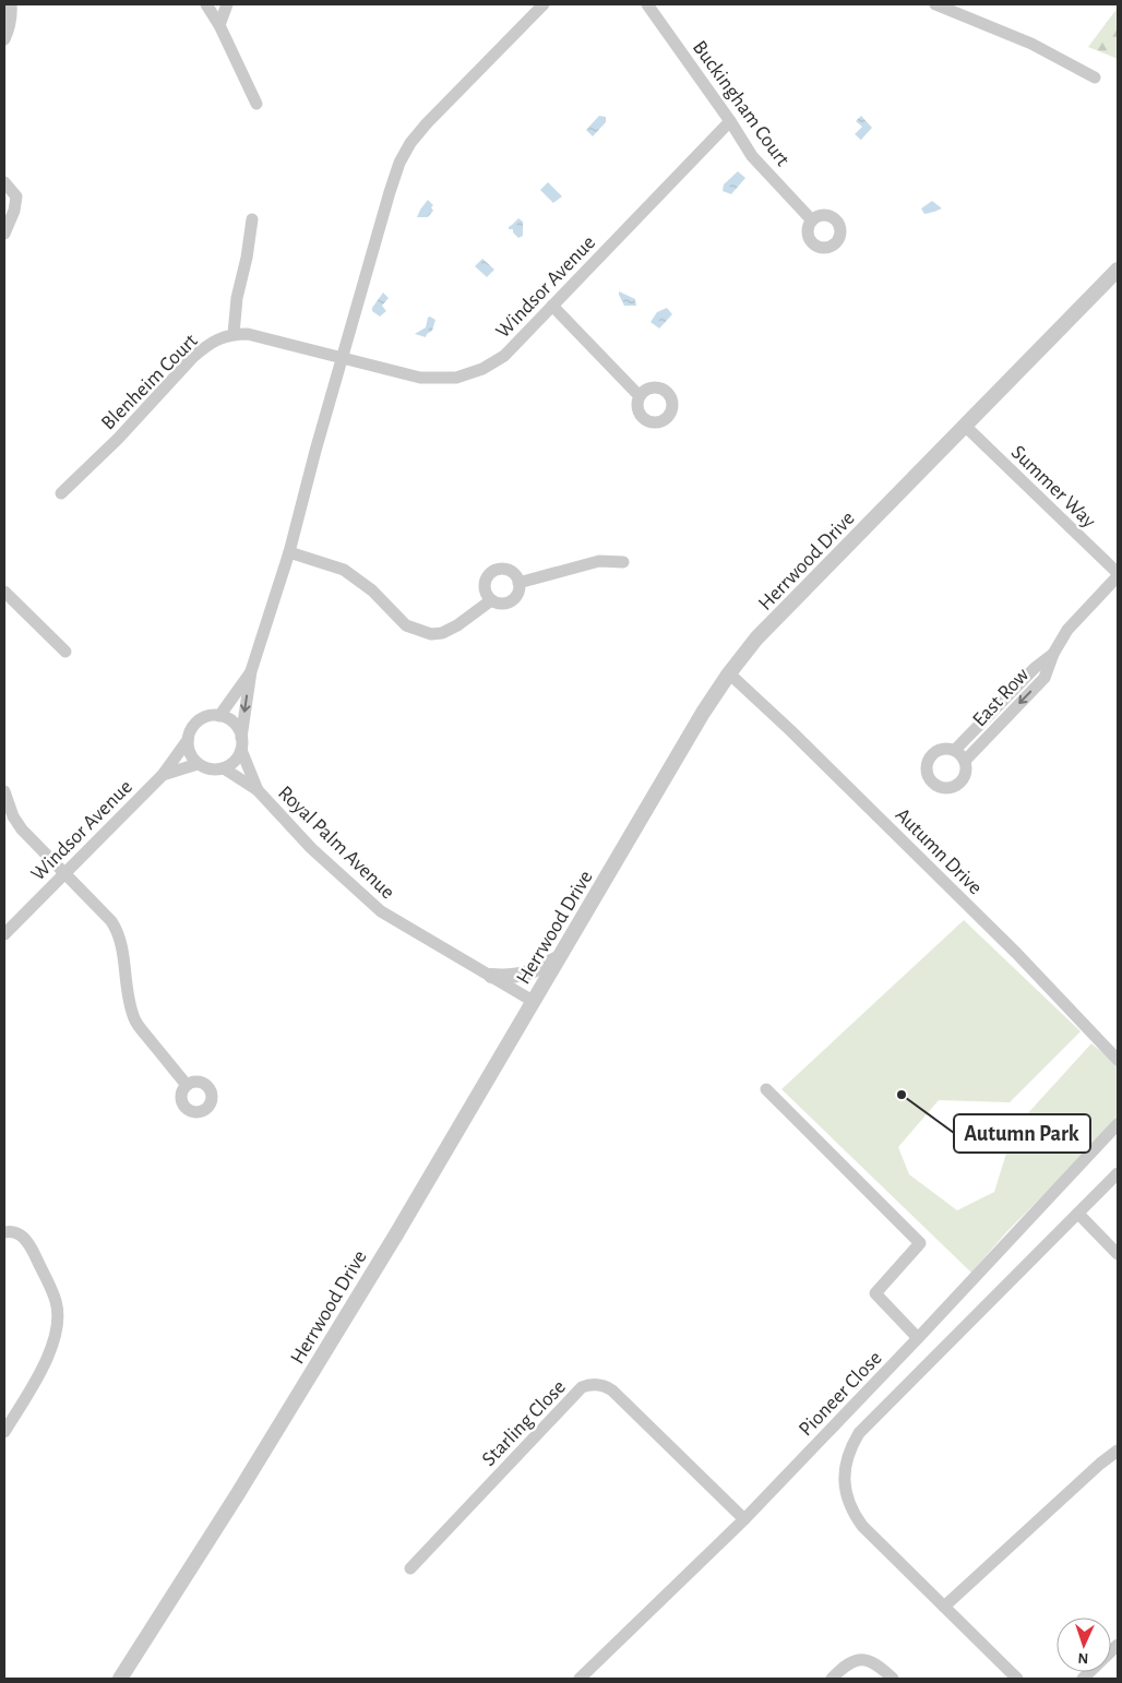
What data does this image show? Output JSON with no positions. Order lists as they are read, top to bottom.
{
  "streets": {
    "street": [
      "Buckingham Court",
      "Windsor Avenue",
      "Blenheim Court",
      "Summer Way",
      "Herrwood Drive",
      "East Row",
      "Royal Palm Avenue",
      "Autumn Drive",
      "Pioneer Close",
      "Starling Close"
    ]
  },
  "crossings": [
    ["Buckingham Court", "Windsor Avenue"],
    ["Windsor Avenue", "Blenheim Court"],
    ["Windsor Avenue", "Royal Palm Avenue"],
    ["Summer Way", "Herrwood Drive"],
    ["Summer Way", "East Row"],
    ["Herrwood Drive", "Royal Palm Avenue"],
    ["Herrwood Drive", "Autumn Drive"],
    ["Pioneer Close", "Starling Close"]
  ],
  "places": ["Autumn Park"],
  "north": "bottom"
}
